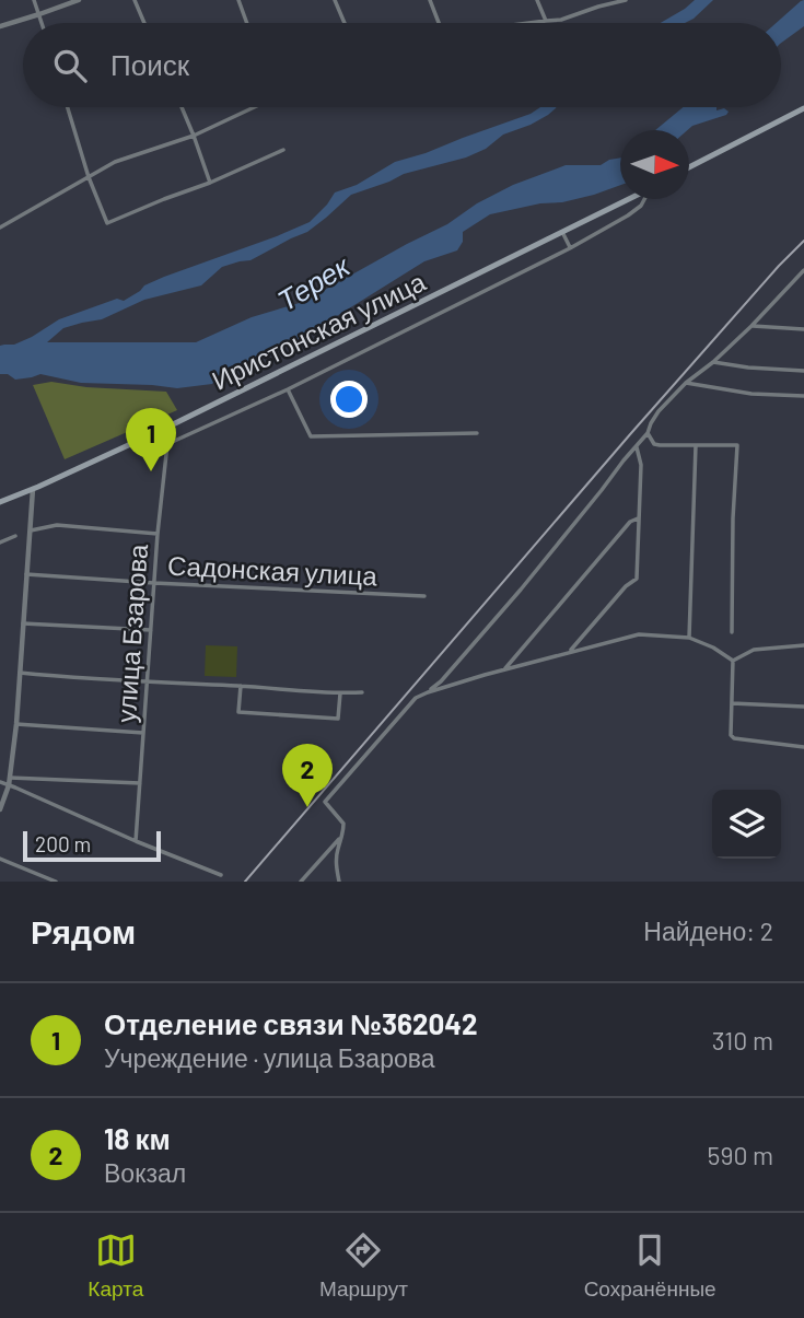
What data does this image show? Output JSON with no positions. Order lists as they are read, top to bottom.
{
  "streets": {
    "main road": ["Иристонская улица"],
    "street": ["Садонская улица", "улица Бзарова"]
  },
  "crossings": [
    ["Иристонская улица", "улица Бзарова"],
    ["Садонская улица", "улица Бзарова"]
  ],
  "water": ["Терек"],
  "scale_bar": "200 m",
  "north": "right",
  "page": {
    "search": "Поиск",
    "pins": ["1", "2"],
    "scale": "200 m",
    "heading": ["Рядом", "Найдено: 2"],
    "list": [
      {
        "mark": "1",
        "name": "Отделение связи №362042",
        "note": "Учреждение · улица Бзарова",
        "value": "310 m"
      },
      {
        "mark": "2",
        "name": "18 км",
        "note": "Вокзал",
        "value": "590 m"
      }
    ],
    "nav": ["Карта", "Маршрут", "Сохранённые"]
  }
}
